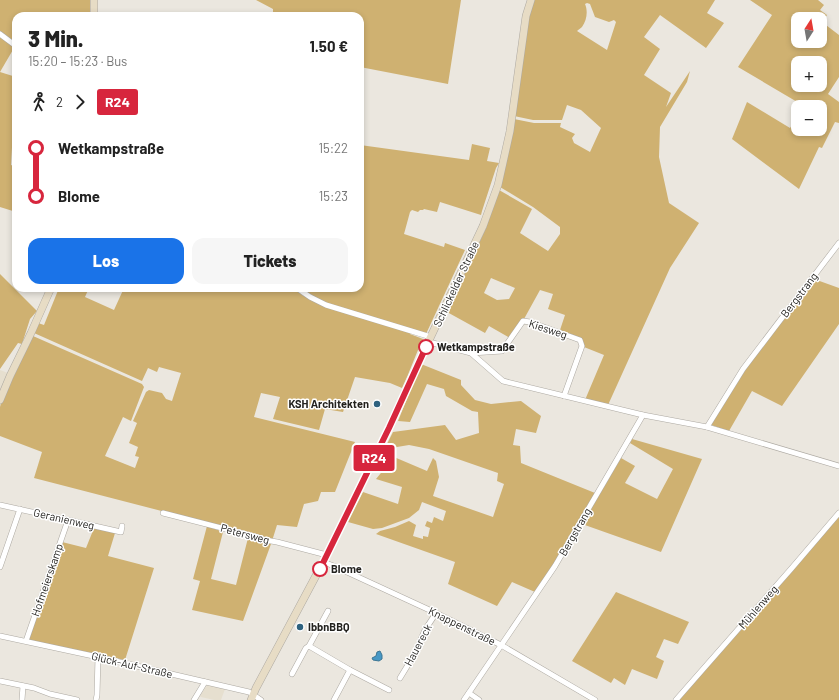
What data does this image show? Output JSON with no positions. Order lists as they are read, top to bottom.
{
  "streets": {
    "main road": ["Schlickelder Straße"],
    "street": [
      "Bergstrang",
      "Kiesweg",
      "Geranienweg",
      "Petersweg",
      "Hofmeierskamp",
      "Mühlenweg",
      "Knappenstraße",
      "Hauereck",
      "Glück-Auf-Straße"
    ]
  },
  "crossings": [
    ["Schlickelder Straße", "Kiesweg"],
    ["Schlickelder Straße", "Petersweg"],
    ["Schlickelder Straße", "Knappenstraße"],
    ["Schlickelder Straße", "Glück-Auf-Straße"],
    ["Bergstrang", "Kiesweg"],
    ["Bergstrang", "Knappenstraße"],
    ["Geranienweg", "Hofmeierskamp"],
    ["Petersweg", "Knappenstraße"],
    ["Hofmeierskamp", "Glück-Auf-Straße"],
    ["Knappenstraße", "Hauereck"]
  ],
  "places": [
    "Wetkampstraße",
    "KSH Architekten",
    "Blome",
    "IbbnBBQ"
  ],
  "lines": ["bus line R24"],
  "north": "top",
  "page": {
    "on_map": "R24",
    "map_buttons": ["+", "−"],
    "heading": ["3 Min.", "15:20 – 15:23 · Bus", "1.50 €"],
    "legs": ["2", "R24"],
    "list": [
      {
        "name": "Wetkampstraße",
        "value": "15:22"
      },
      {
        "name": "Blome",
        "value": "15:23"
      }
    ],
    "buttons": ["Los", "Tickets"]
  }
}
